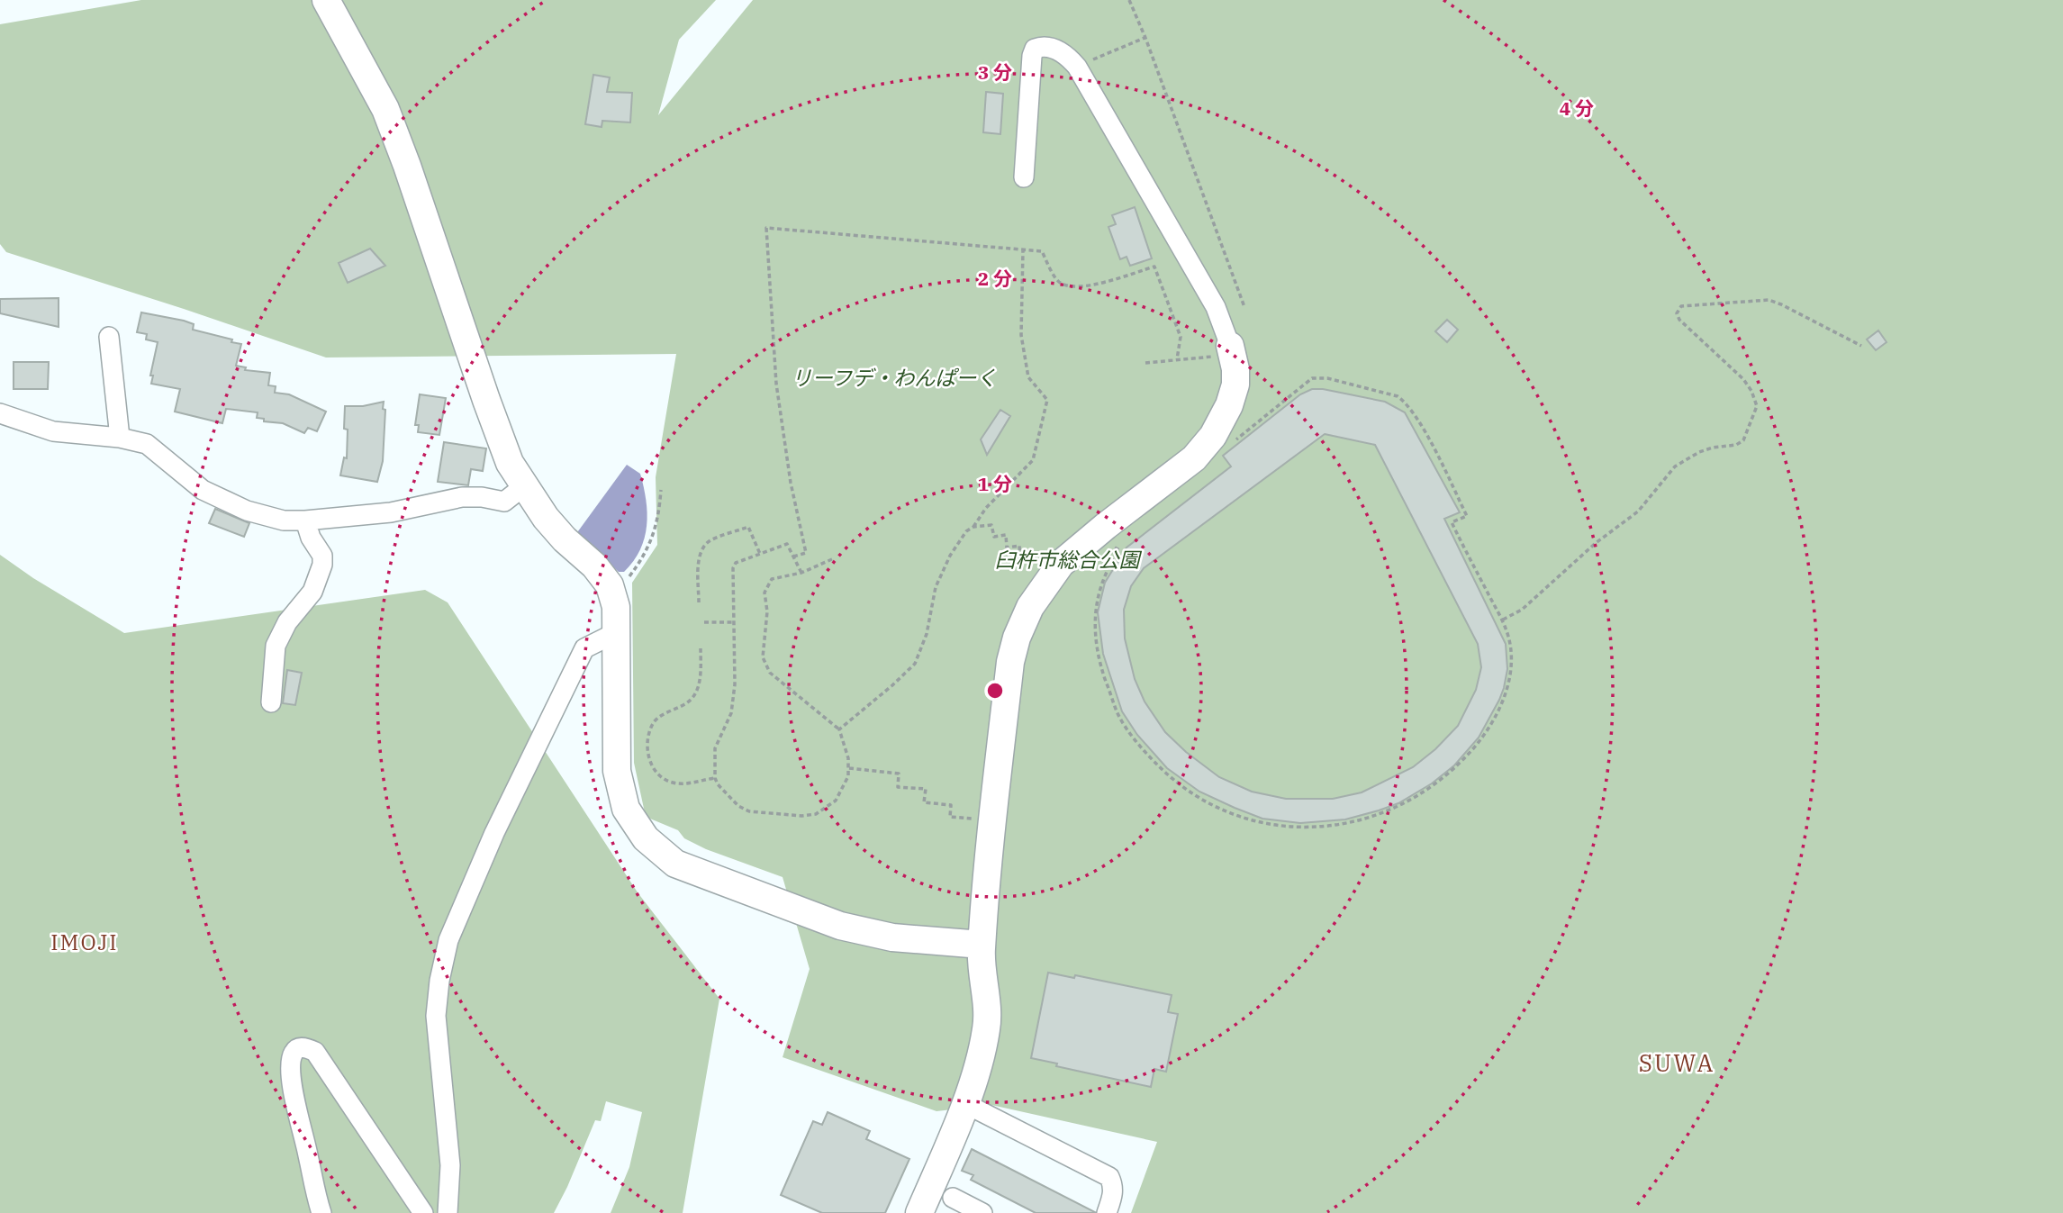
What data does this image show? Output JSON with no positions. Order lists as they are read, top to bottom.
{
  "districts": ["IMOJI", "SUWA"],
  "parks": ["リーフデ・わんぱーく", "臼杵市総合公園"],
  "rings": [
    "3 分",
    "4 分",
    "2 分",
    "1 分"
  ]
}
